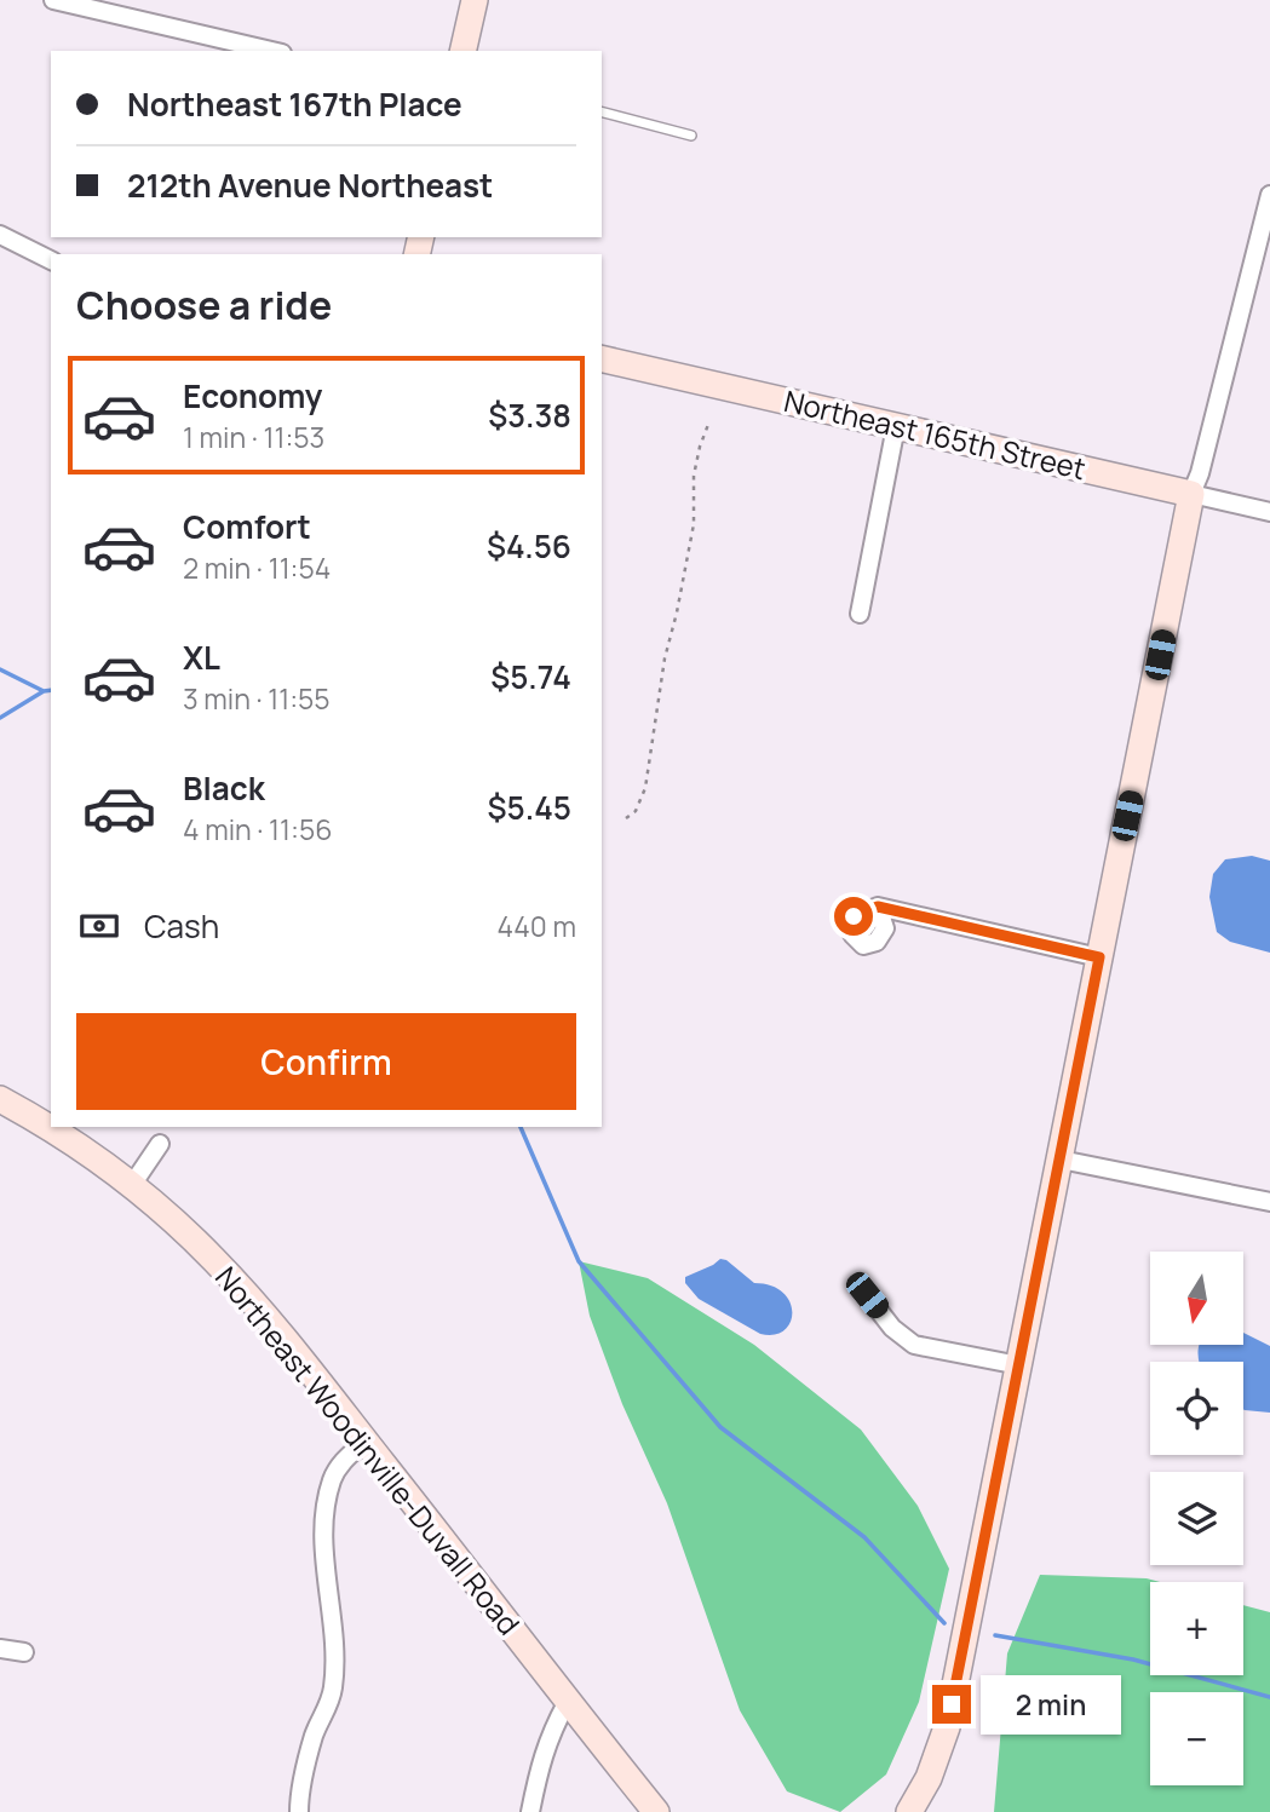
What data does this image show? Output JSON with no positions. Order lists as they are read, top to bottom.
{
  "streets": {
    "street": ["Northeast 165th Street", "Northeast Woodinville-Duvall Road"]
  },
  "north": "bottom",
  "page": {
    "banner": ["Northeast 167th Place", "212th Avenue Northeast"],
    "heading": "Choose a ride",
    "list": [
      {
        "name": "Economy",
        "note": "1 min · 11:53",
        "value": "$3.38"
      },
      {
        "name": "Comfort",
        "note": "2 min · 11:54",
        "value": "$4.56"
      },
      {
        "name": "XL",
        "note": "3 min · 11:55",
        "value": "$5.74"
      },
      {
        "name": "Black",
        "note": "4 min · 11:56",
        "value": "$5.45"
      }
    ],
    "pay": ["Cash", "440 m"],
    "buttons": "Confirm",
    "map_buttons": ["+", "−"],
    "bubble": "2 min"
  }
}
